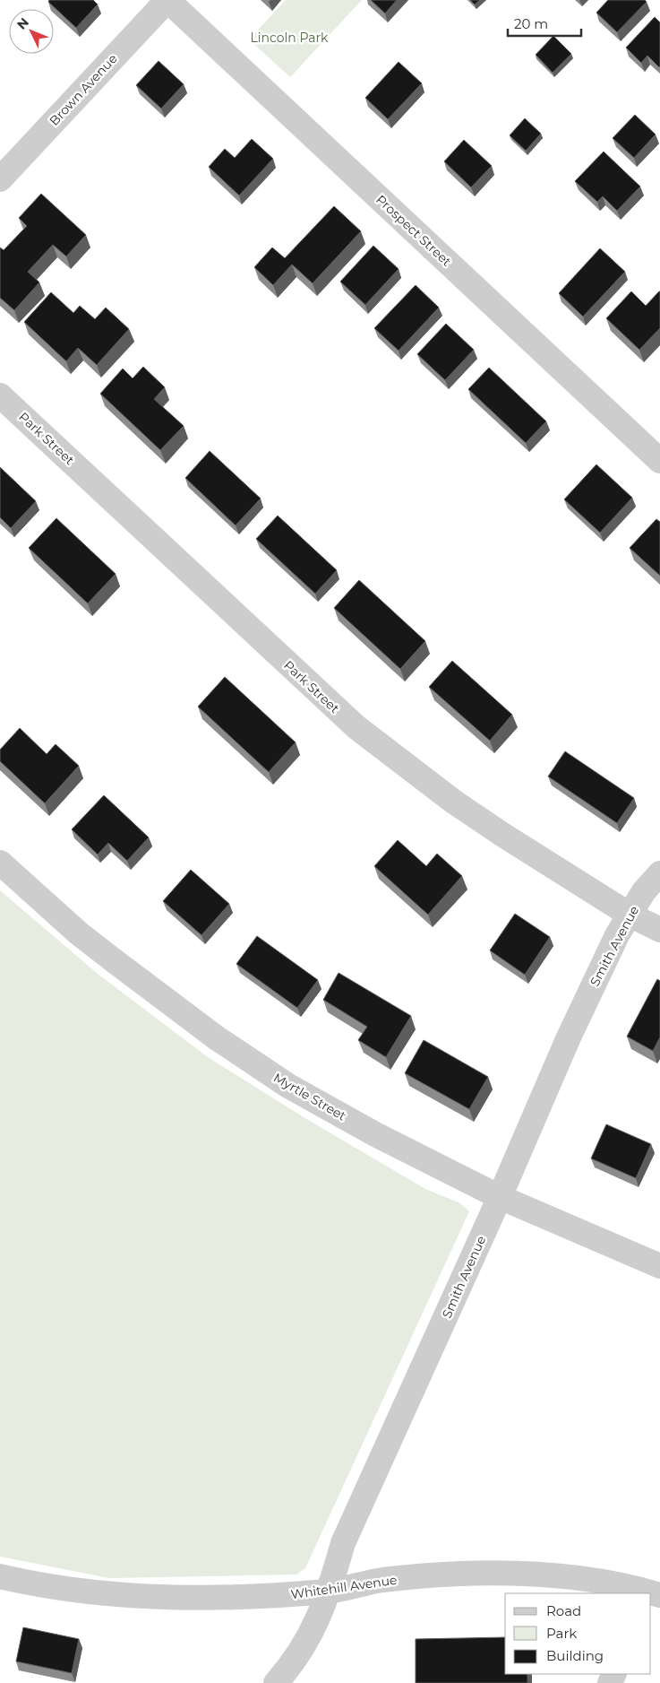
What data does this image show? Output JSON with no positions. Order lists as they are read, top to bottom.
{
  "streets": {
    "street": [
      "Brown Avenue",
      "Prospect Street",
      "Park Street",
      "Smith Avenue",
      "Myrtle Street",
      "Whitehill Avenue"
    ]
  },
  "crossings": [
    ["Brown Avenue", "Prospect Street"],
    ["Park Street", "Smith Avenue"],
    ["Smith Avenue", "Myrtle Street"],
    ["Smith Avenue", "Whitehill Avenue"]
  ],
  "parks": ["Lincoln Park"],
  "legend": ["Road", "Park", "Building"],
  "scale_bar": "20 m",
  "north": "top left"
}
